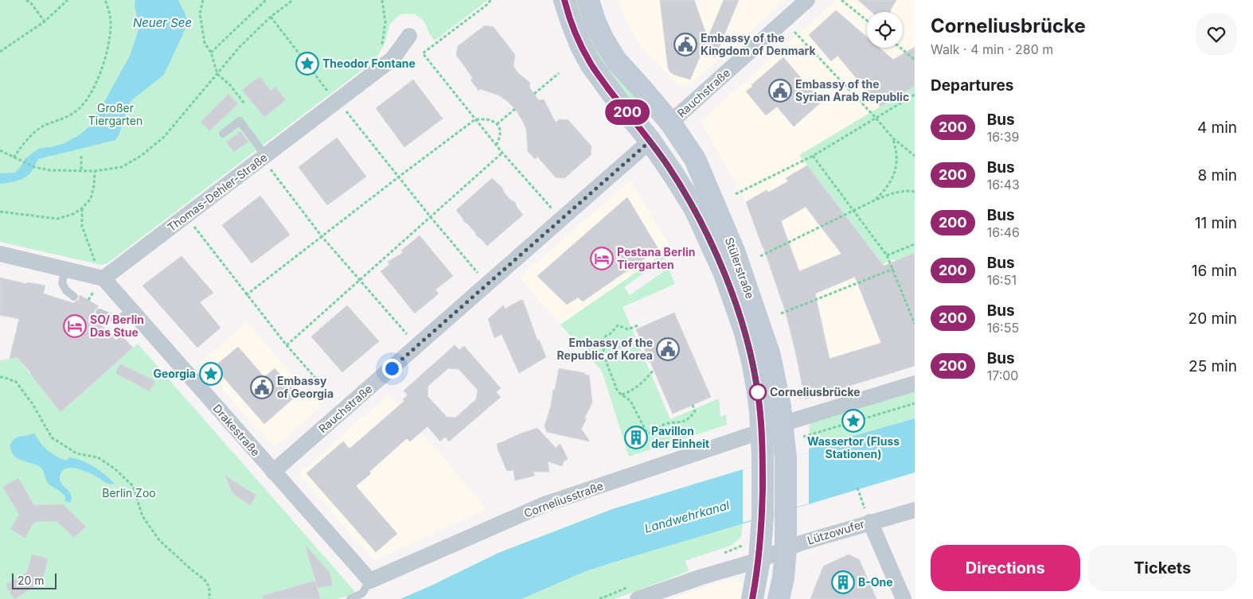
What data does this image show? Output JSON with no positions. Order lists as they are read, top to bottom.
{
  "streets": {
    "main road": ["Stülerstraße"],
    "street": [
      "Rauchstraße",
      "Thomas-Dehler-Straße",
      "Drakestraße",
      "Corneliusstraße",
      "Lützowufer"
    ]
  },
  "crossings": [
    ["Rauchstraße", "Stülerstraße"],
    ["Rauchstraße", "Drakestraße"],
    ["Thomas-Dehler-Straße", "Drakestraße"],
    ["Stülerstraße", "Corneliusstraße"],
    ["Stülerstraße", "Lützowufer"],
    ["Drakestraße", "Corneliusstraße"]
  ],
  "water": ["Neuer See", "Landwehrkanal"],
  "parks": ["Großer Tiergarten", "Berlin Zoo"],
  "places": {
    "public building": [
      "Embassy of the Kingdom of Denmark",
      "Embassy of the Syrian Arab Republic",
      "Embassy of the Republic of Korea",
      "Embassy of Georgia"
    ],
    "place": ["Theodor Fontane", "Georgia", "Wassertor (Fluss Stationen)"],
    "hotel": ["Pestana Berlin Tiergarten", "SO/ Berlin Das Stue"],
    "other": ["Corneliusbrücke"],
    "building": ["Pavillon der Einheit", "B-One"]
  },
  "lines": ["bus line 200"],
  "scale_bar": "20 m",
  "page": {
    "on_map": "200",
    "heading": [
      ["Corneliusbrücke", "Walk · 4 min · 280 m"],
      "Departures"
    ],
    "list": [
      {
        "mark": "200",
        "name": "Bus",
        "note": "16:39",
        "value": "4 min"
      },
      {
        "mark": "200",
        "name": "Bus",
        "note": "16:43",
        "value": "8 min"
      },
      {
        "mark": "200",
        "name": "Bus",
        "note": "16:46",
        "value": "11 min"
      },
      {
        "mark": "200",
        "name": "Bus",
        "note": "16:51",
        "value": "16 min"
      },
      {
        "mark": "200",
        "name": "Bus",
        "note": "16:55",
        "value": "20 min"
      },
      {
        "mark": "200",
        "name": "Bus",
        "note": "17:00",
        "value": "25 min"
      }
    ],
    "buttons": ["Directions", "Tickets"],
    "scale": "20 m"
  }
}
